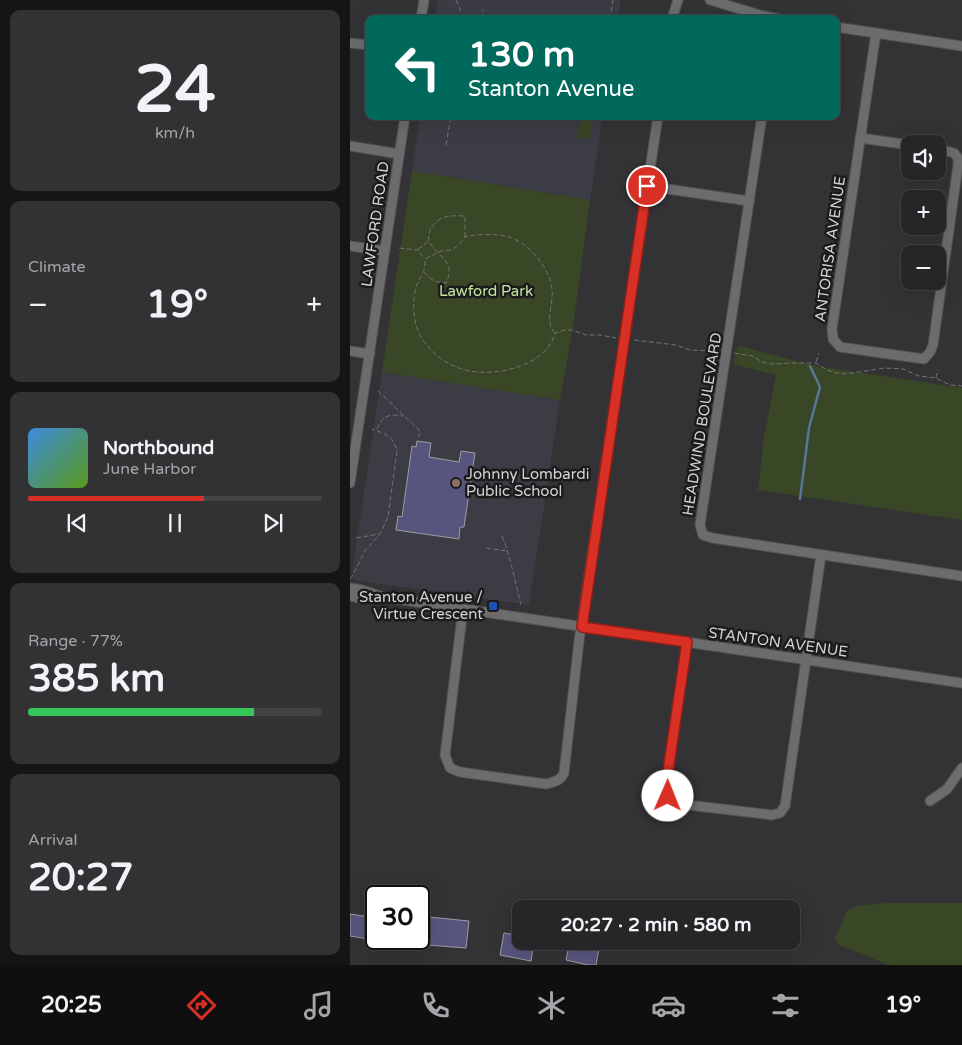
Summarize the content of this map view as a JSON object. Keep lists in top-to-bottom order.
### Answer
{
  "streets": {
    "street": [
      "LAWFORD ROAD",
      "ANTORISA AVENUE",
      "HEADWIND BOULEVARD",
      "STANTON AVENUE"
    ]
  },
  "parks": ["Lawford Park"],
  "places": {
    "other": ["Johnny Lombardi Public School"],
    "transit": ["Stanton Avenue / Virtue Crescent"]
  },
  "page": {
    "tile": [
      ["24", "km/h"],
      "Climate",
      ["Range · 77%", "385 km"],
      ["Arrival", "20:27"]
    ],
    "turn": ["130 m", "Stanton Avenue"],
    "map_buttons": ["+", "−"],
    "heat": ["−", "19°", "+"],
    "song": ["Northbound", "June Harbor"],
    "limit": "30",
    "trip": "20:27 · 2 min · 580 m",
    "tabs": ["20:25", "19°"]
  }
}
